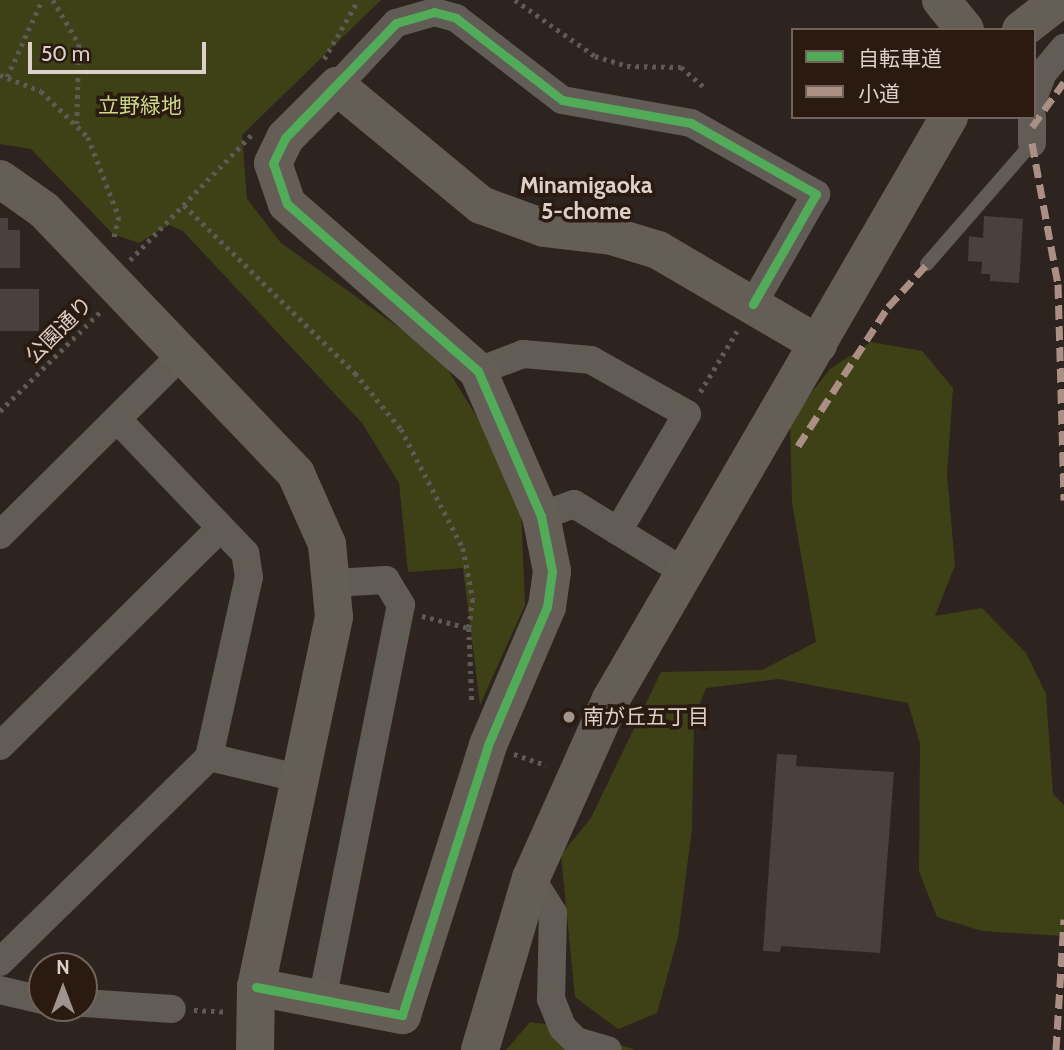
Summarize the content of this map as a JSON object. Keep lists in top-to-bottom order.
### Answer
{
  "streets": {
    "path": ["公園通り"]
  },
  "districts": ["Minamigaoka 5-chome"],
  "parks": ["立野緑地"],
  "places": ["南が丘五丁目"],
  "legend": ["自転車道", "小道"],
  "scale_bar": "50 m",
  "north": "top"
}
